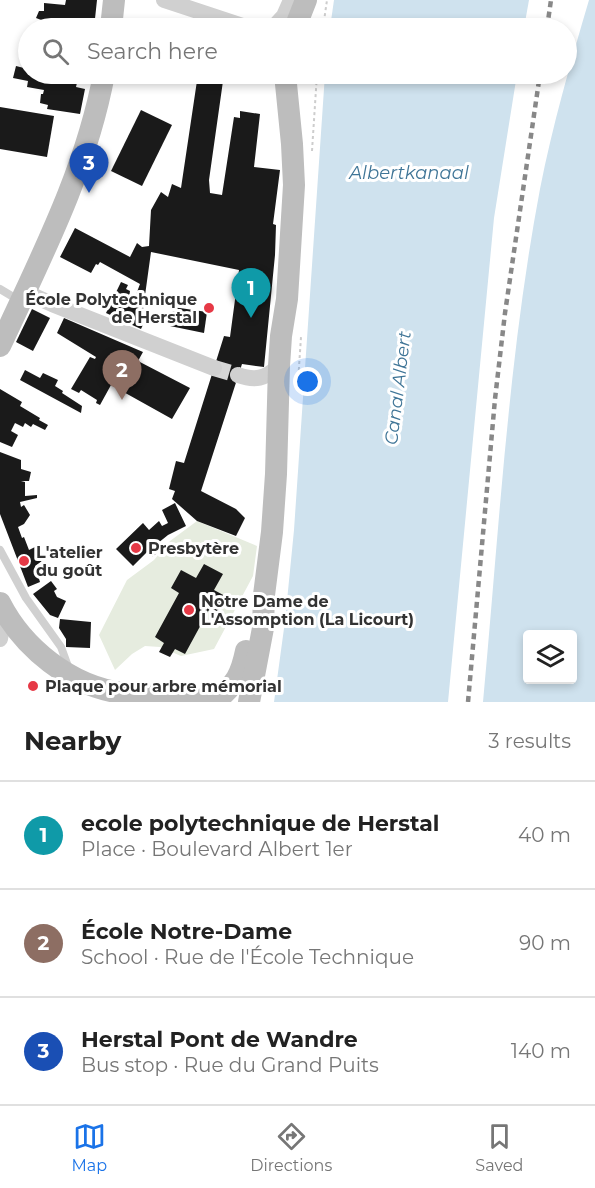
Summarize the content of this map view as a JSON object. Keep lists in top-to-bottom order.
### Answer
{
  "water": ["Albertkanaal", "Canal Albert"],
  "places": [
    "École Polytechnique de Herstal",
    "Presbytère",
    "L'atelier du goût",
    "Notre Dame de L'Assomption (La Licourt)",
    "Plaque pour arbre mémorial"
  ],
  "page": {
    "search": "Search here",
    "pins": ["3", "1", "2"],
    "heading": ["Nearby", "3 results"],
    "list": [
      {
        "mark": "1",
        "name": "ecole polytechnique de Herstal",
        "note": "Place · Boulevard Albert 1er",
        "value": "40 m"
      },
      {
        "mark": "2",
        "name": "École Notre-Dame",
        "note": "School · Rue de l'École Technique",
        "value": "90 m"
      },
      {
        "mark": "3",
        "name": "Herstal Pont de Wandre",
        "note": "Bus stop · Rue du Grand Puits",
        "value": "140 m"
      }
    ],
    "nav": ["Map", "Directions", "Saved"]
  }
}
